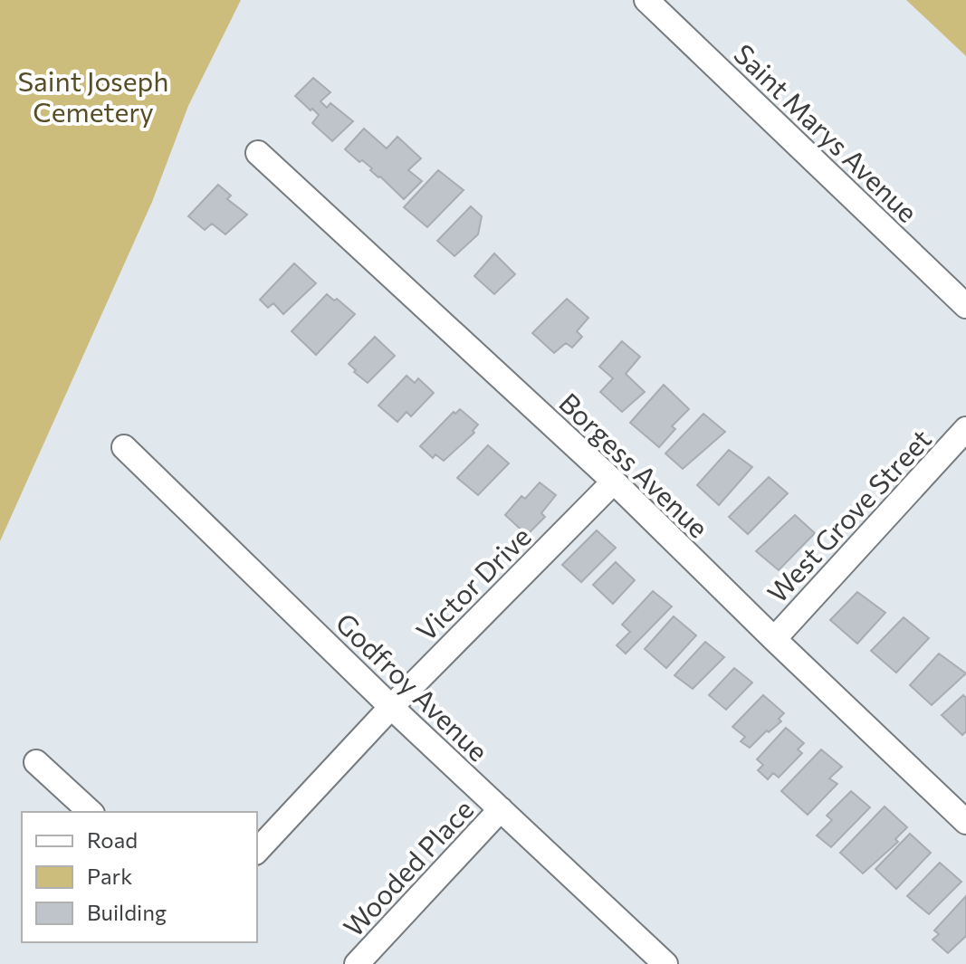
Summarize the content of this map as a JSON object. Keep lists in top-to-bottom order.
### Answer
{
  "streets": {
    "street": [
      "Saint Marys Avenue",
      "Borgess Avenue",
      "West Grove Street",
      "Victor Drive",
      "Godfroy Avenue",
      "Wooded Place"
    ]
  },
  "crossings": [
    ["Borgess Avenue", "West Grove Street"],
    ["Borgess Avenue", "Victor Drive"],
    ["Victor Drive", "Godfroy Avenue"],
    ["Godfroy Avenue", "Wooded Place"]
  ],
  "parks": ["Saint Joseph Cemetery"],
  "legend": ["Road", "Park", "Building"]
}
